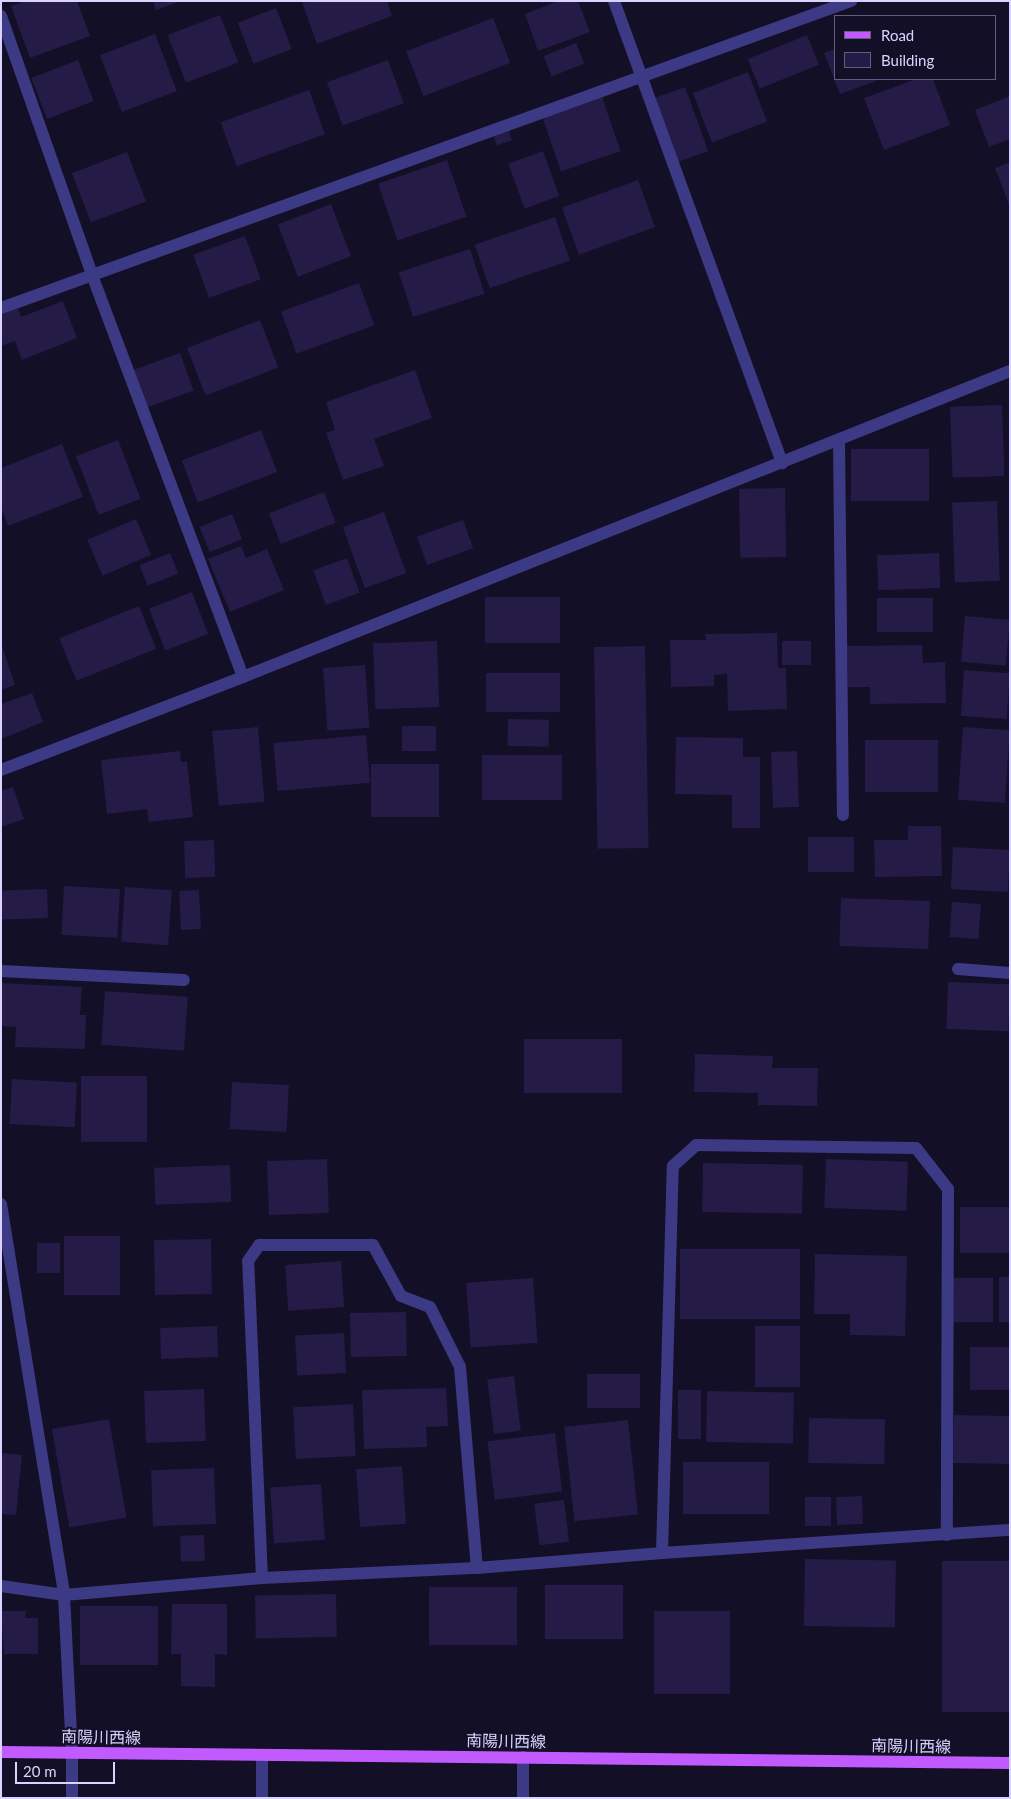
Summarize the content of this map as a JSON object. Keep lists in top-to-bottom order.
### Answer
{
  "streets": {
    "main road": ["南陽川西線"]
  },
  "legend": ["Road", "Building"],
  "scale_bar": "20 m"
}
